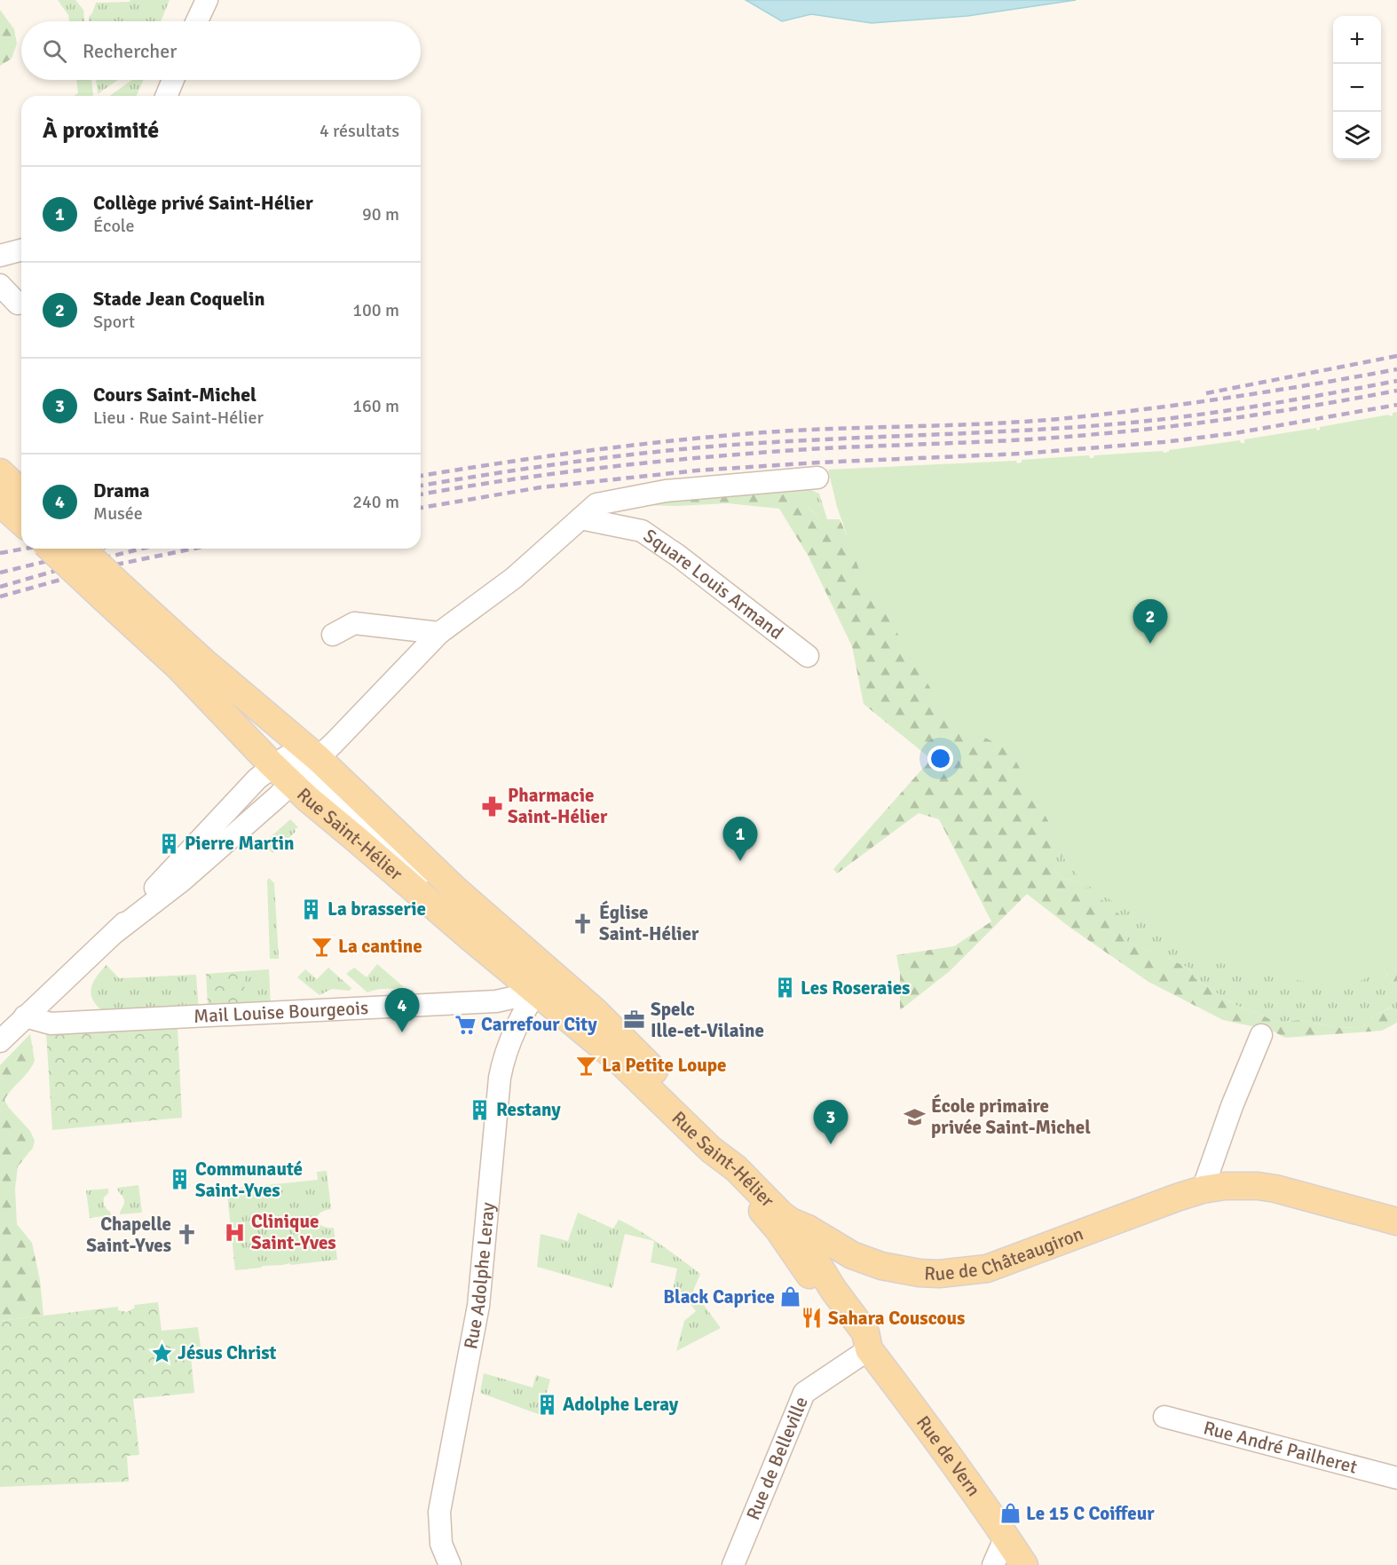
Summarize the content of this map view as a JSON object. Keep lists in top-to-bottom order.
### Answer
{
  "streets": {
    "main road": ["Rue Saint-Hélier", "Rue de Châteaugiron", "Rue de Vern"],
    "street": [
      "Square Louis Armand",
      "Mail Louise Bourgeois",
      "Rue Adolphe Leray",
      "Rue André Pailheret",
      "Rue de Belleville"
    ]
  },
  "crossings": [
    ["Rue Saint-Hélier", "Mail Louise Bourgeois"],
    ["Rue Saint-Hélier", "Rue de Châteaugiron"],
    ["Rue Saint-Hélier", "Rue Adolphe Leray"],
    ["Rue Saint-Hélier", "Rue de Vern"],
    ["Mail Louise Bourgeois", "Rue Adolphe Leray"],
    ["Rue de Châteaugiron", "Rue de Vern"],
    ["Rue de Vern", "Rue de Belleville"]
  ],
  "places": {
    "pharmacy": ["Pharmacie Saint-Hélier"],
    "building": [
      "Pierre Martin",
      "La brasserie",
      "Les Roseraies",
      "Restany",
      "Communauté Saint-Yves",
      "Adolphe Leray"
    ],
    "church": ["Église Saint-Hélier", "Chapelle Saint-Yves"],
    "bar": ["La cantine", "La Petite Loupe"],
    "office": ["Spelc Ille-et-Vilaine"],
    "supermarket": ["Carrefour City"],
    "school or university": ["École primaire privée Saint-Michel"],
    "hospital": ["Clinique Saint-Yves"],
    "shop": ["Black Caprice", "Le 15 C Coiffeur"],
    "restaurant": ["Sahara Couscous"],
    "place": ["Jésus Christ"]
  },
  "page": {
    "map_buttons": ["+", "−"],
    "search": "Rechercher",
    "heading": ["À proximité", "4 résultats"],
    "list": [
      {
        "mark": "1",
        "name": "Collège privé Saint-Hélier",
        "note": "École",
        "value": "90 m"
      },
      {
        "mark": "2",
        "name": "Stade Jean Coquelin",
        "note": "Sport",
        "value": "100 m"
      },
      {
        "mark": "3",
        "name": "Cours Saint-Michel",
        "note": "Lieu · Rue Saint-Hélier",
        "value": "160 m"
      },
      {
        "mark": "4",
        "name": "Drama",
        "note": "Musée",
        "value": "240 m"
      }
    ],
    "pins": [
      "2",
      "1",
      "4",
      "3"
    ]
  }
}
